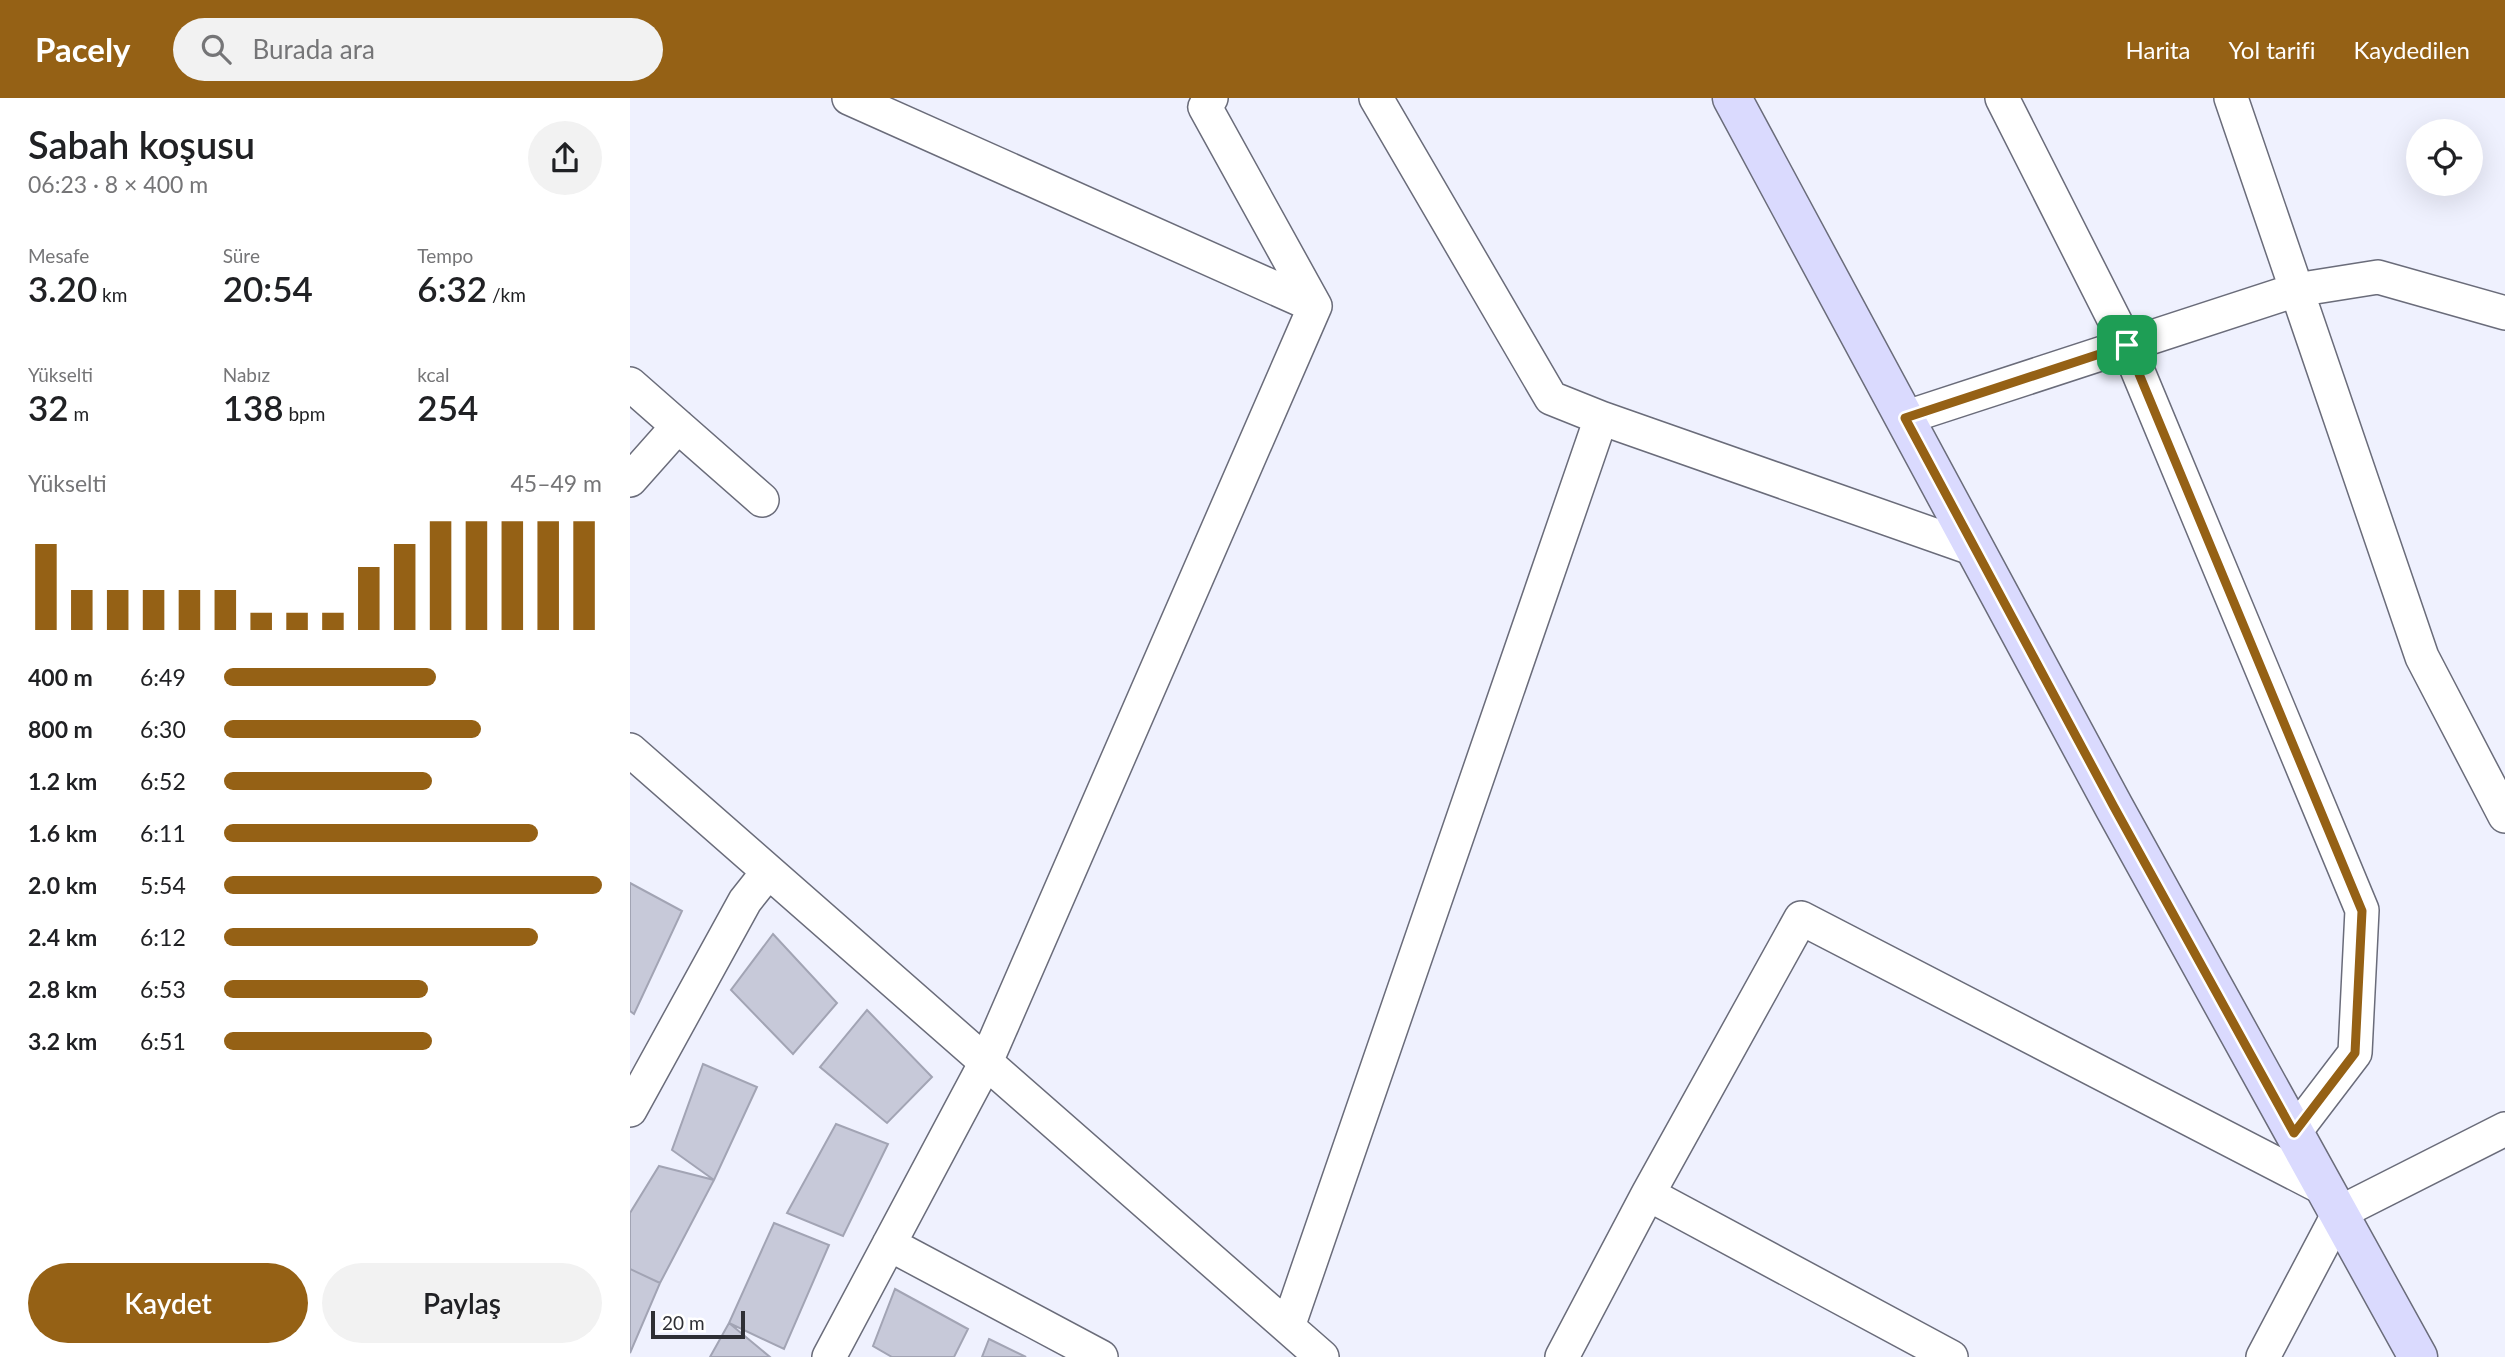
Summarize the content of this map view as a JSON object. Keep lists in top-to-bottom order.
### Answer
{
  "scale_bar": "20 m",
  "page": {
    "header": "Pacely",
    "search": "Burada ara",
    "nav": ["Harita", "Yol tarifi", "Kaydedilen"],
    "heading": ["Sabah koşusu", "06:23 · 8 × 400 m"],
    "stats": [
      ["Mesafe", "3.20 km"],
      ["Süre", "20:54"],
      ["Tempo", "6:32 /km"],
      ["Yükselti", "32 m"],
      ["Nabız", "138 bpm"],
      ["kcal", "254"]
    ],
    "chart": ["Yükselti", "45–49 m"],
    "list": [
      {
        "name": "400 m",
        "note": "6:49"
      },
      {
        "name": "800 m",
        "note": "6:30"
      },
      {
        "name": "1.2 km",
        "note": "6:52"
      },
      {
        "name": "1.6 km",
        "note": "6:11"
      },
      {
        "name": "2.0 km",
        "note": "5:54"
      },
      {
        "name": "2.4 km",
        "note": "6:12"
      },
      {
        "name": "2.8 km",
        "note": "6:53"
      },
      {
        "name": "3.2 km",
        "note": "6:51"
      }
    ],
    "buttons": ["Kaydet", "Paylaş"],
    "scale": "20 m"
  }
}
